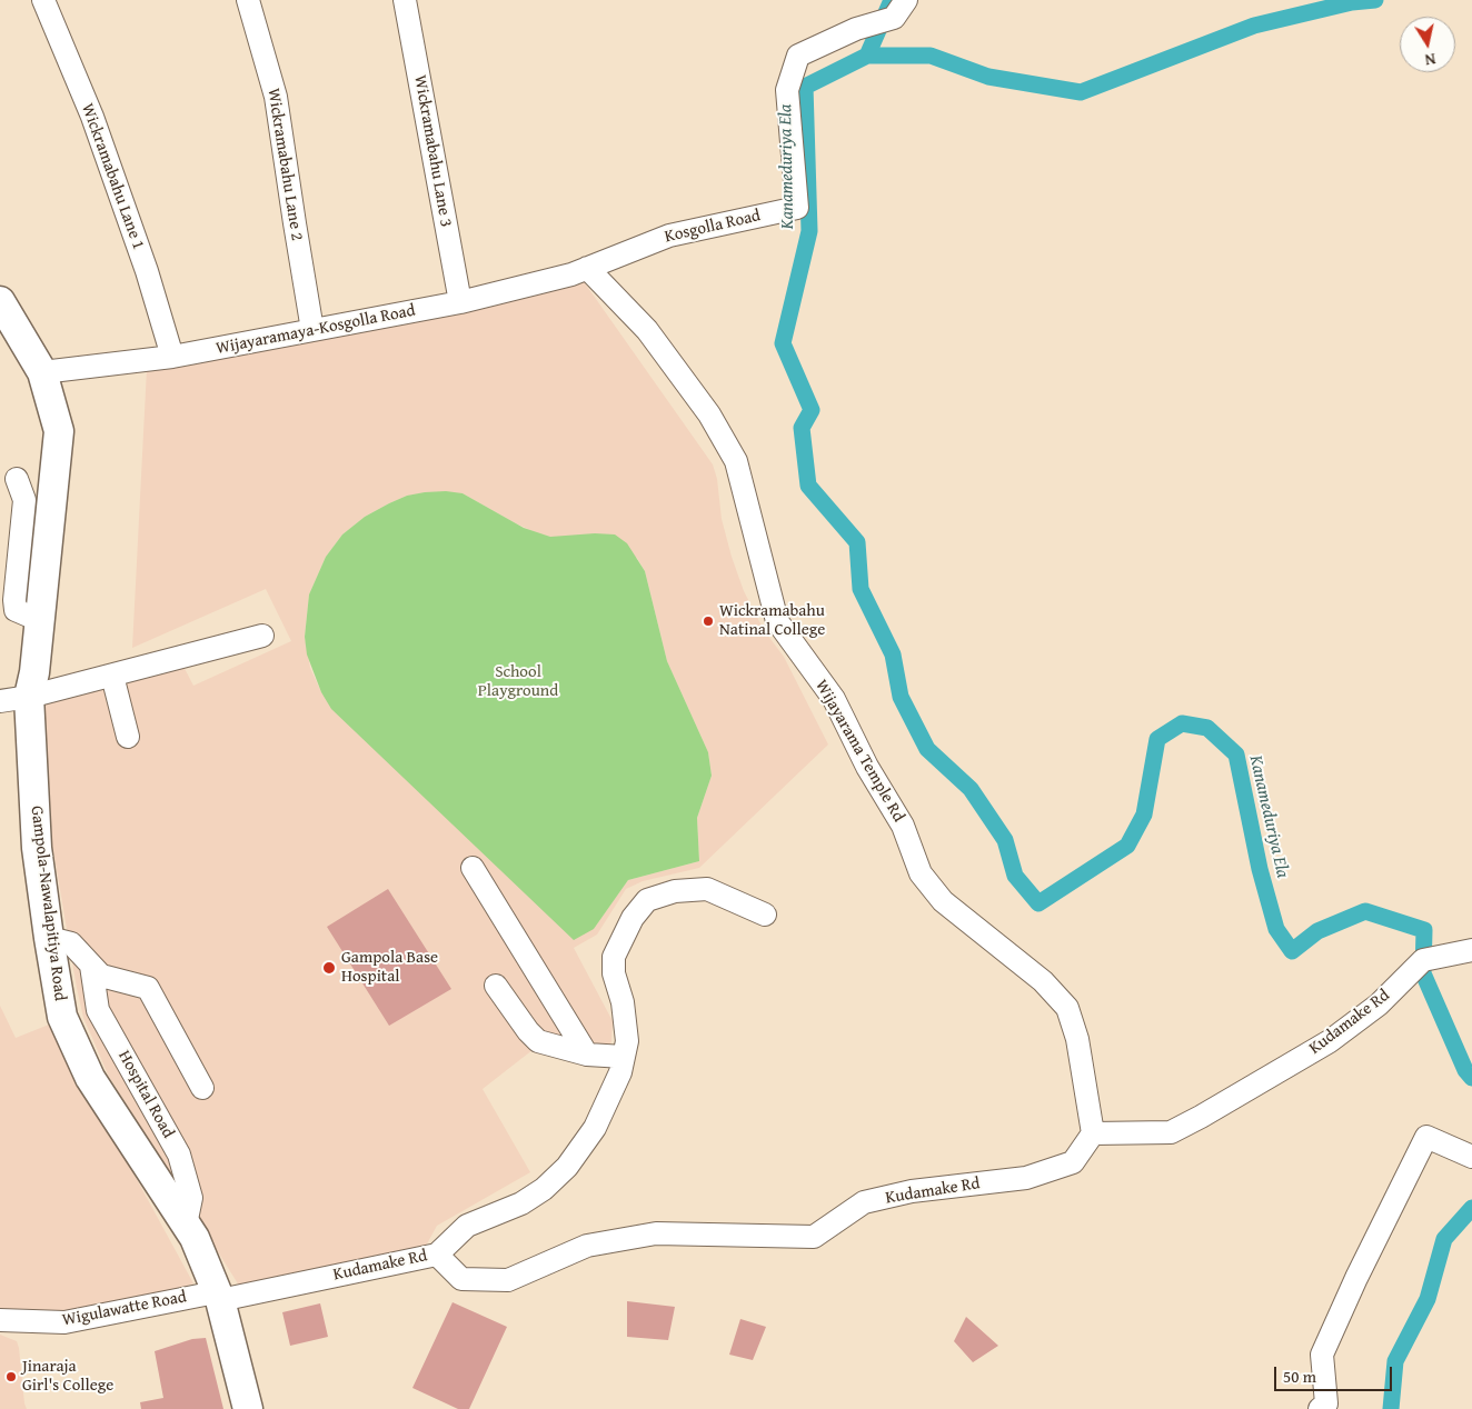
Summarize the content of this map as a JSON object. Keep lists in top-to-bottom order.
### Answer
{
  "streets": {
    "main road": ["Gampola-Nawalapitiya Road"],
    "street": [
      "Wickramabahu Lane 3",
      "Wickramabahu Lane 2",
      "Wickramabahu Lane 1",
      "Kosgolla Road",
      "Wijayaramaya-Kosgolla Road",
      "Wijayarama Temple Rd",
      "Kudamake Rd",
      "Hospital Road",
      "Wigulawatte Road"
    ]
  },
  "crossings": [
    ["Wickramabahu Lane 3", "Wijayaramaya-Kosgolla Road"],
    ["Wickramabahu Lane 2", "Wijayaramaya-Kosgolla Road"],
    ["Wickramabahu Lane 1", "Wijayaramaya-Kosgolla Road"],
    ["Kosgolla Road", "Wijayaramaya-Kosgolla Road"],
    ["Kosgolla Road", "Wijayarama Temple Rd"],
    ["Wijayaramaya-Kosgolla Road", "Wijayarama Temple Rd"],
    ["Wijayaramaya-Kosgolla Road", "Gampola-Nawalapitiya Road"],
    ["Wijayarama Temple Rd", "Kudamake Rd"],
    ["Gampola-Nawalapitiya Road", "Kudamake Rd"],
    ["Gampola-Nawalapitiya Road", "Hospital Road"],
    ["Gampola-Nawalapitiya Road", "Wigulawatte Road"],
    ["Kudamake Rd", "Wigulawatte Road"]
  ],
  "water": ["Kanameduriya Ela"],
  "parks": ["School Playground"],
  "places": ["Wickramabahu Natinal College", "Gampola Base Hospital", "Jinaraja Girl's College"],
  "scale_bar": "50 m",
  "north": "bottom"
}
